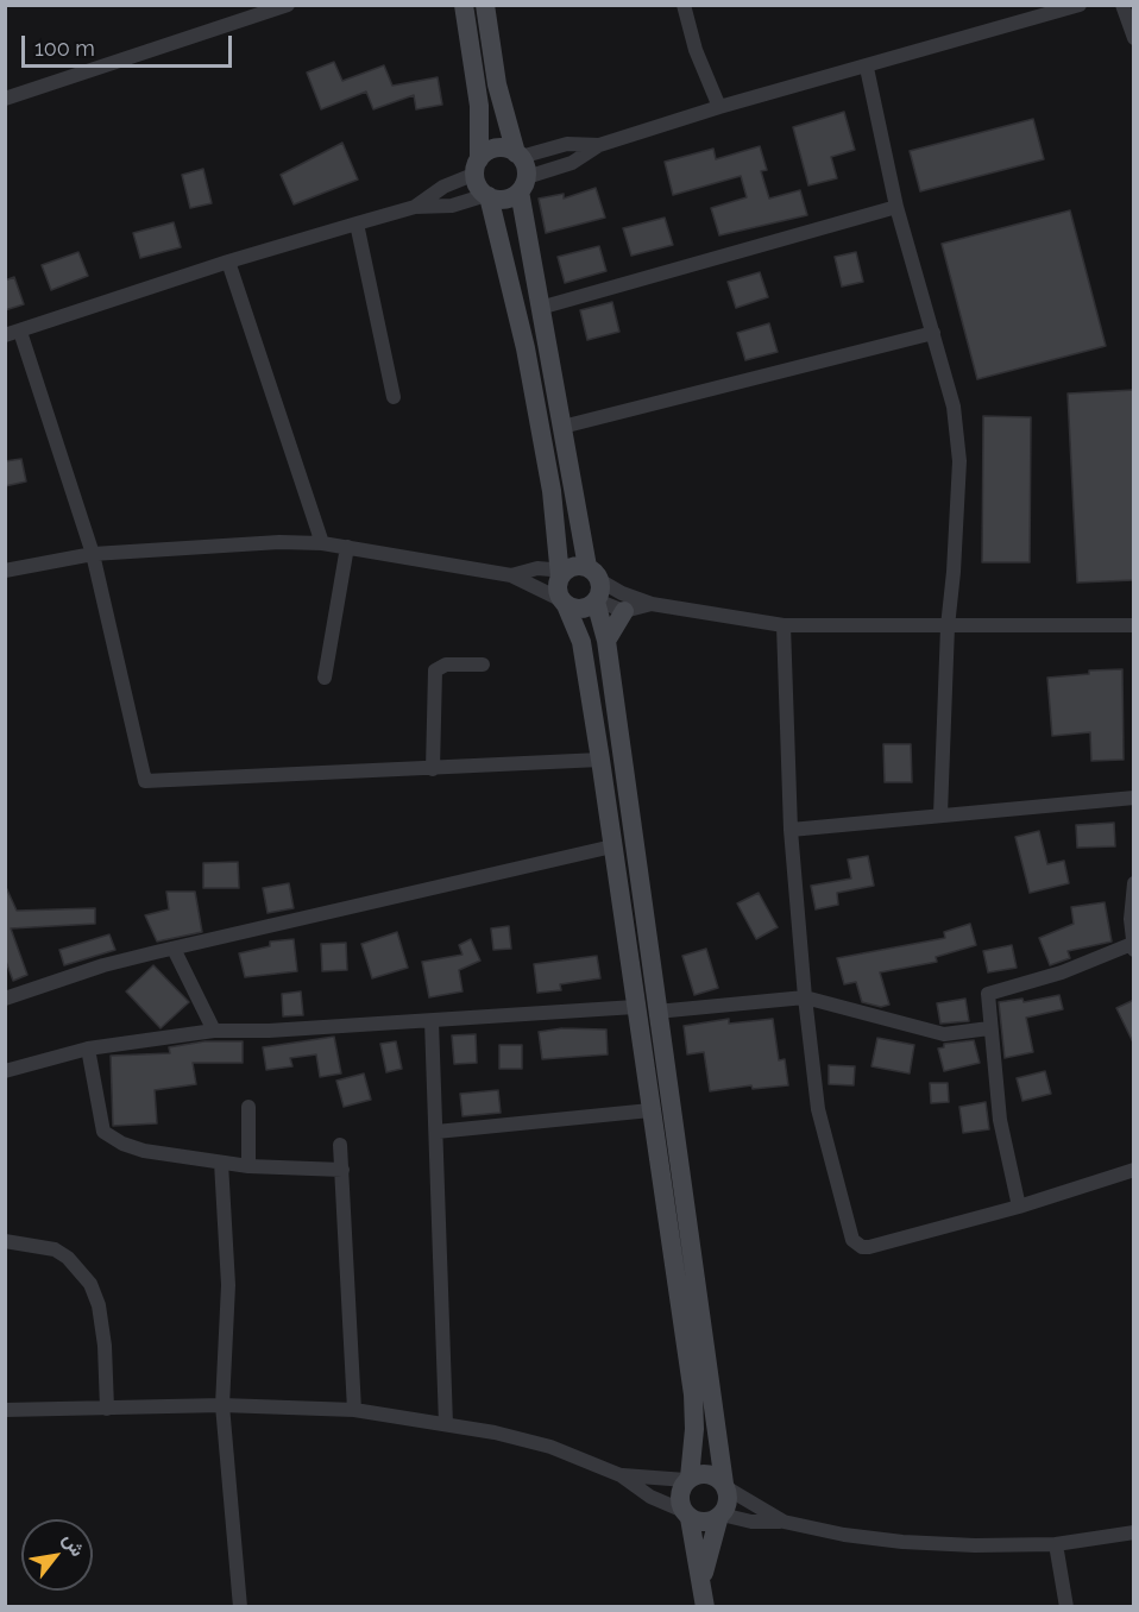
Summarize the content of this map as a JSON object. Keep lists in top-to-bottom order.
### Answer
{
  "scale_bar": "100 m",
  "north": "top right"
}
